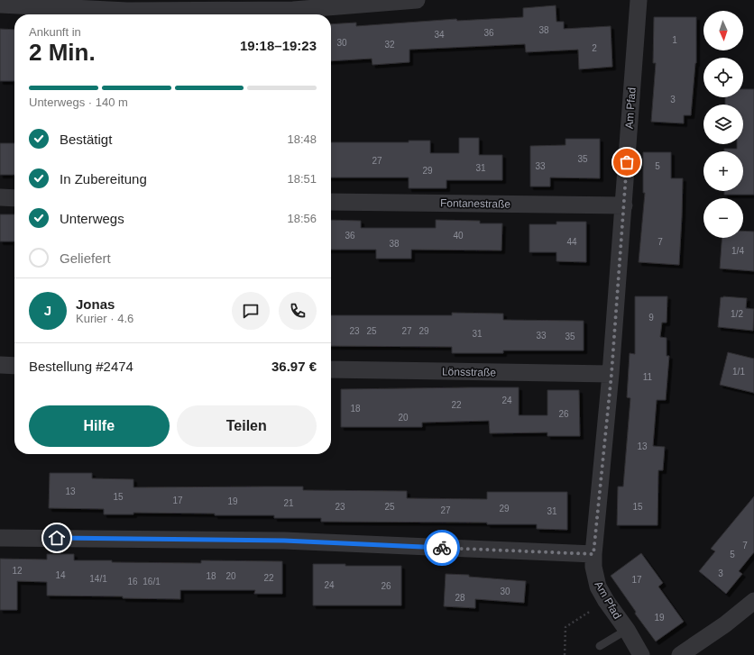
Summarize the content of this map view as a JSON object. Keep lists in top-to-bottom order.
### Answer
{
  "streets": {
    "street": ["Am Pfad", "Fontanestraße", "Lönsstraße"]
  },
  "crossings": [
    ["Am Pfad", "Fontanestraße"],
    ["Am Pfad", "Lönsstraße"]
  ],
  "house_numbers": [
    "38",
    "36",
    "34",
    "1",
    "30",
    "32",
    "2",
    "3",
    "35",
    "27",
    "33",
    "5",
    "31",
    "29",
    "36",
    "40",
    "44",
    "7",
    "38",
    "1/4",
    "1/2",
    "9",
    "23",
    "25",
    "27",
    "29",
    "31",
    "33",
    "35",
    "1/1",
    "11",
    "24",
    "22",
    "18",
    "26",
    "20",
    "13",
    "13",
    "15",
    "17",
    "19",
    "21",
    "23",
    "25",
    "15",
    "29",
    "27",
    "31",
    "7",
    "5",
    "12",
    "3",
    "14",
    "18",
    "20",
    "22",
    "14/1",
    "17",
    "16",
    "16/1",
    "24",
    "26",
    "30",
    "28",
    "19"
  ],
  "north": "bottom",
  "page": {
    "map_buttons": ["+", "−"],
    "heading": ["2 Min.", "Ankunft in", "19:18–19:23"],
    "panel": [
      "Jonas",
      "Kurier · 4.6",
      "Bestellung #2474",
      "36.97 €"
    ],
    "bar": "Unterwegs · 140 m",
    "list": [
      ["Bestätigt", "18:48"],
      ["In Zubereitung", "18:51"],
      ["Unterwegs", "18:56"],
      "Geliefert"
    ],
    "round": "J",
    "buttons": ["Hilfe", "Teilen"]
  }
}
